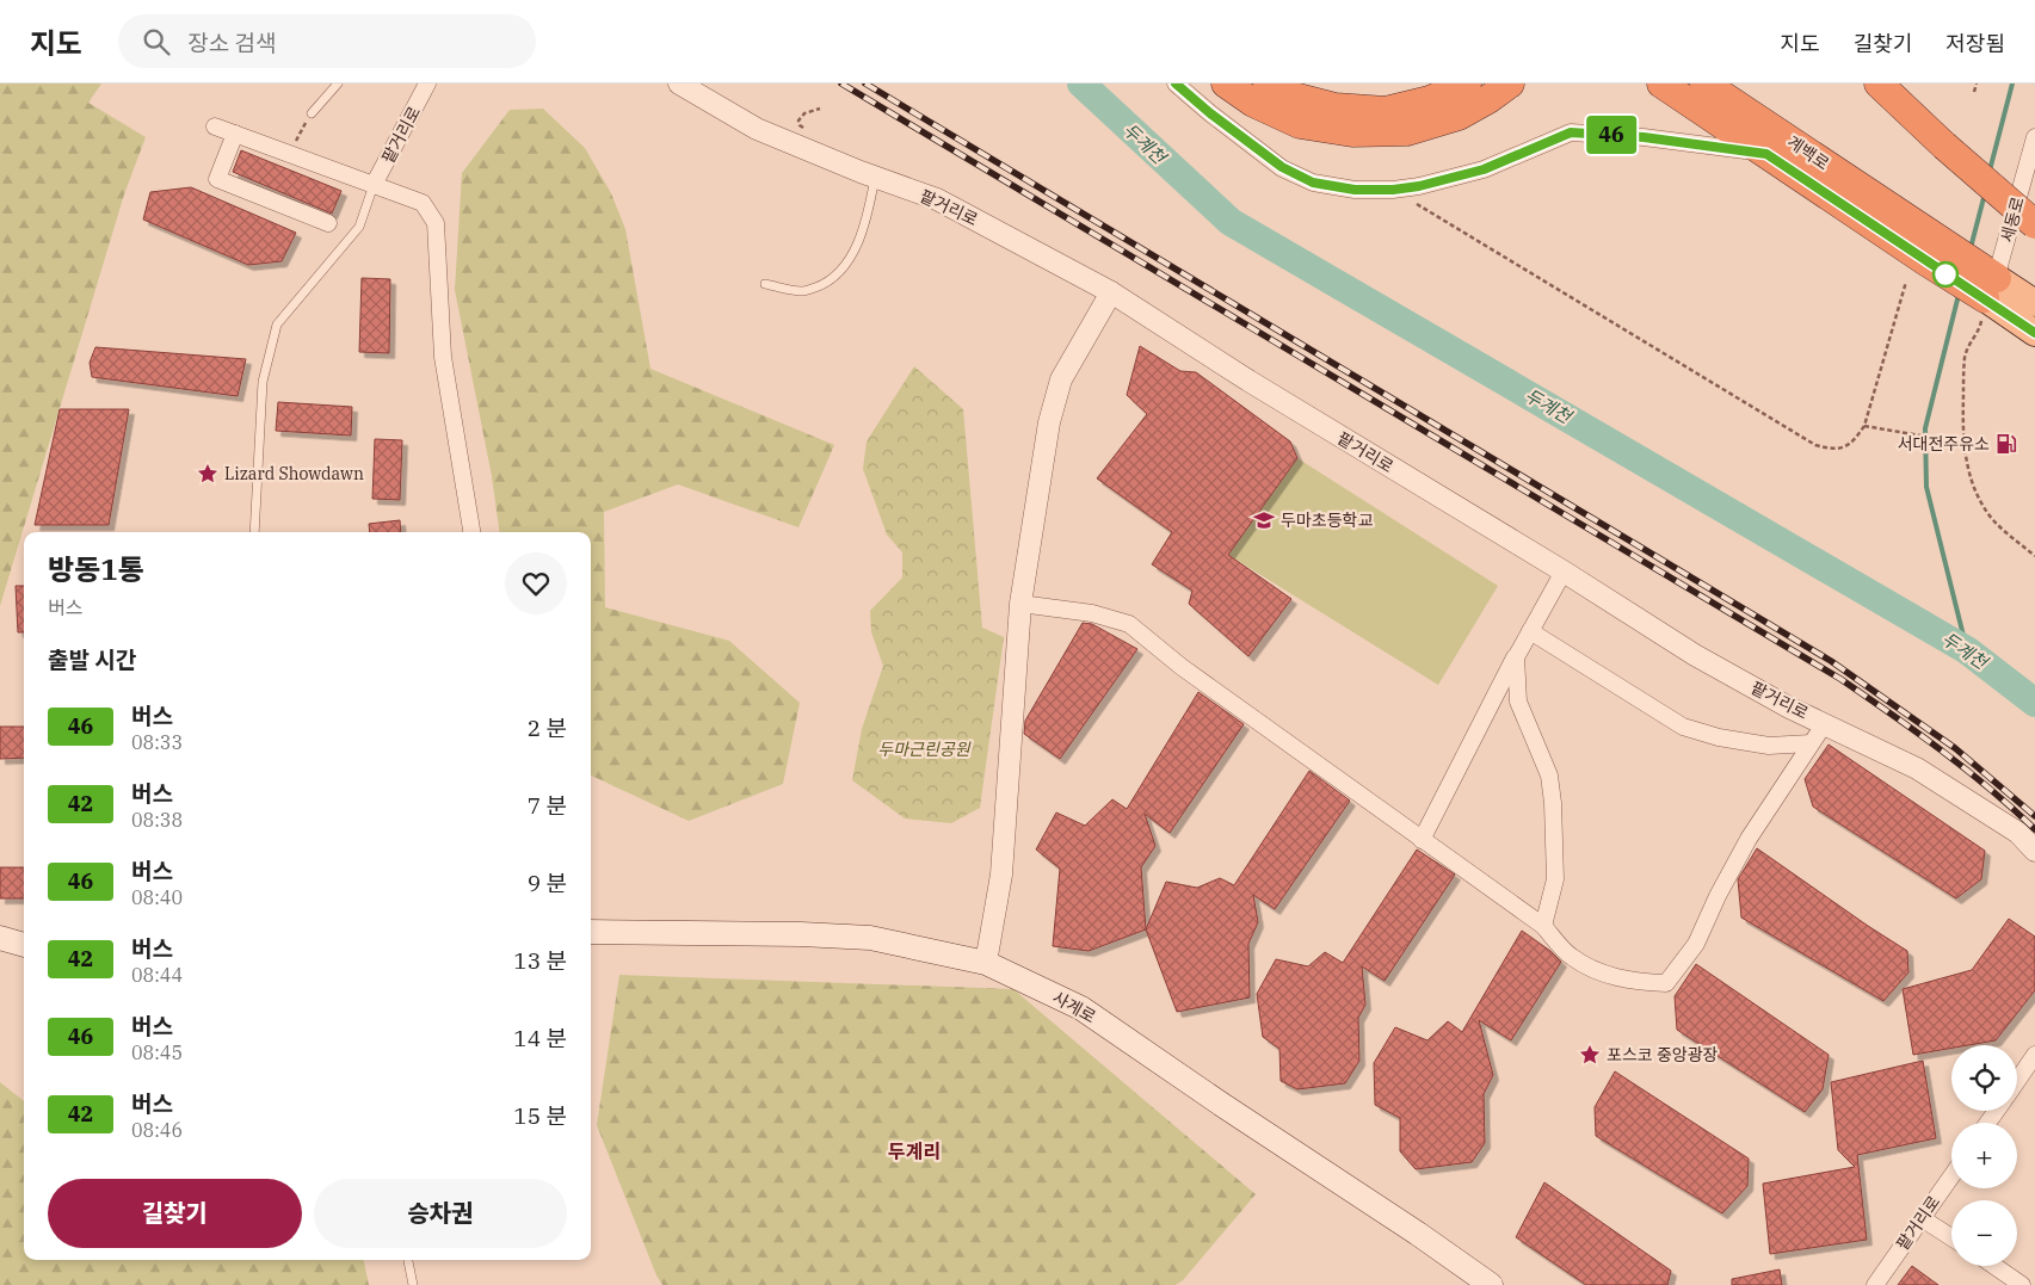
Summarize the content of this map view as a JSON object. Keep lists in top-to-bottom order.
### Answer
{
  "streets": {
    "highway": ["계백로"],
    "main road": ["사계로"],
    "street": ["팥거리로", "세동로"]
  },
  "crossings": [
    ["계백로", "세동로"]
  ],
  "districts": ["두계리"],
  "water": ["두계천"],
  "parks": ["두마근린공원"],
  "places": {
    "fuel station": ["서대전주유소"],
    "place": ["Lizard Showdawn", "포스코 중앙광장"],
    "school or university": ["두마초등학교"]
  },
  "lines": ["bus line 46"],
  "page": {
    "header": "지도",
    "search": "장소 검색",
    "nav": ["지도", "길찾기", "저장됨"],
    "on_map": "46",
    "heading": [
      ["방동1통", "버스"],
      "출발 시간"
    ],
    "list": [
      {
        "mark": "46",
        "name": "버스",
        "note": "08:33",
        "value": "2 분"
      },
      {
        "mark": "42",
        "name": "버스",
        "note": "08:38",
        "value": "7 분"
      },
      {
        "mark": "46",
        "name": "버스",
        "note": "08:40",
        "value": "9 분"
      },
      {
        "mark": "42",
        "name": "버스",
        "note": "08:44",
        "value": "13 분"
      },
      {
        "mark": "46",
        "name": "버스",
        "note": "08:45",
        "value": "14 분"
      },
      {
        "mark": "42",
        "name": "버스",
        "note": "08:46",
        "value": "15 분"
      }
    ],
    "map_buttons": ["+", "−"],
    "buttons": ["길찾기", "승차권"]
  }
}
